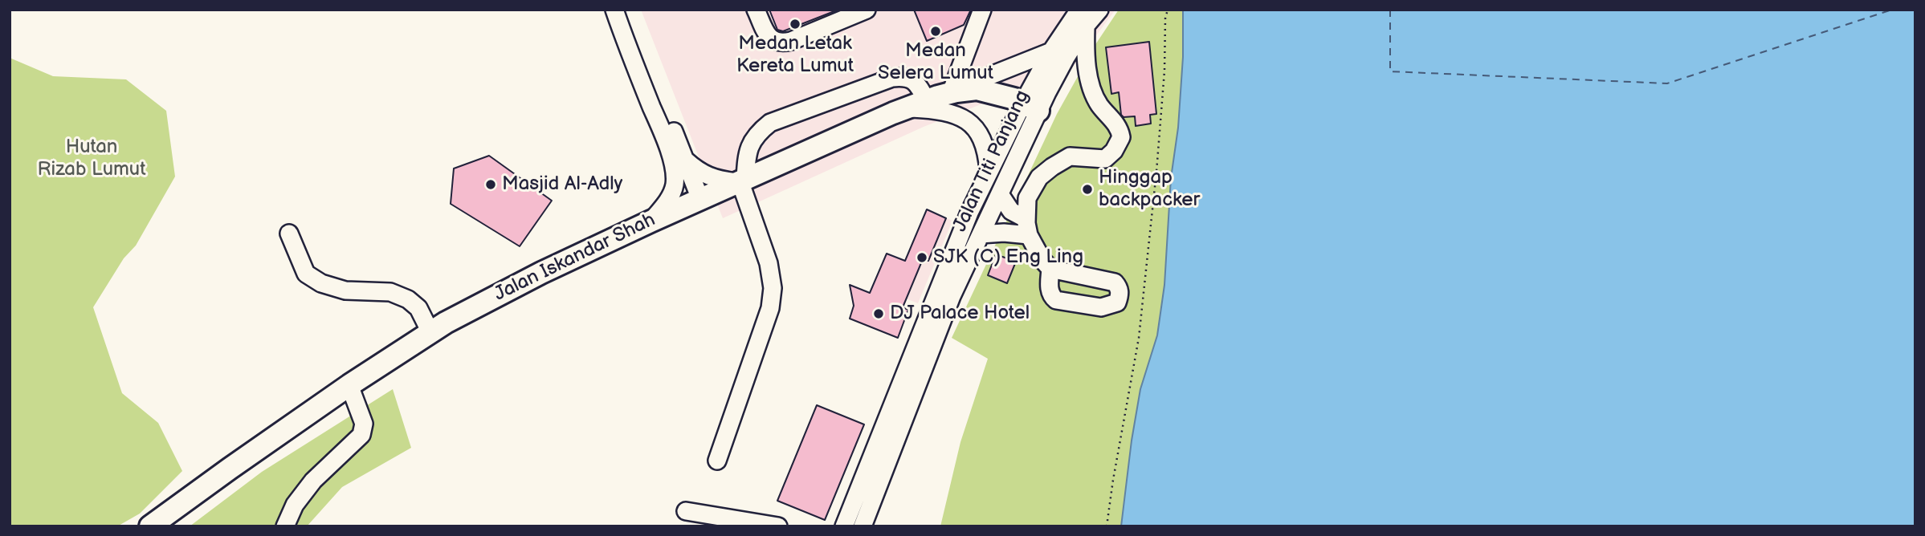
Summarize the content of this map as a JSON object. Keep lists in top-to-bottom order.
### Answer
{
  "streets": {
    "main road": ["Jalan Iskandar Shah"],
    "street": ["Jalan Titi Panjang"]
  },
  "crossings": [
    ["Jalan Titi Panjang", "Jalan Iskandar Shah"]
  ],
  "parks": ["Hutan Rizab Lumut"],
  "places": [
    "Medan Letak Kereta Lumut",
    "Medan Selera Lumut",
    "Masjid Al-Adly",
    "Hinggap backpacker",
    "SJK (C) Eng Ling",
    "DJ Palace Hotel"
  ]
}
